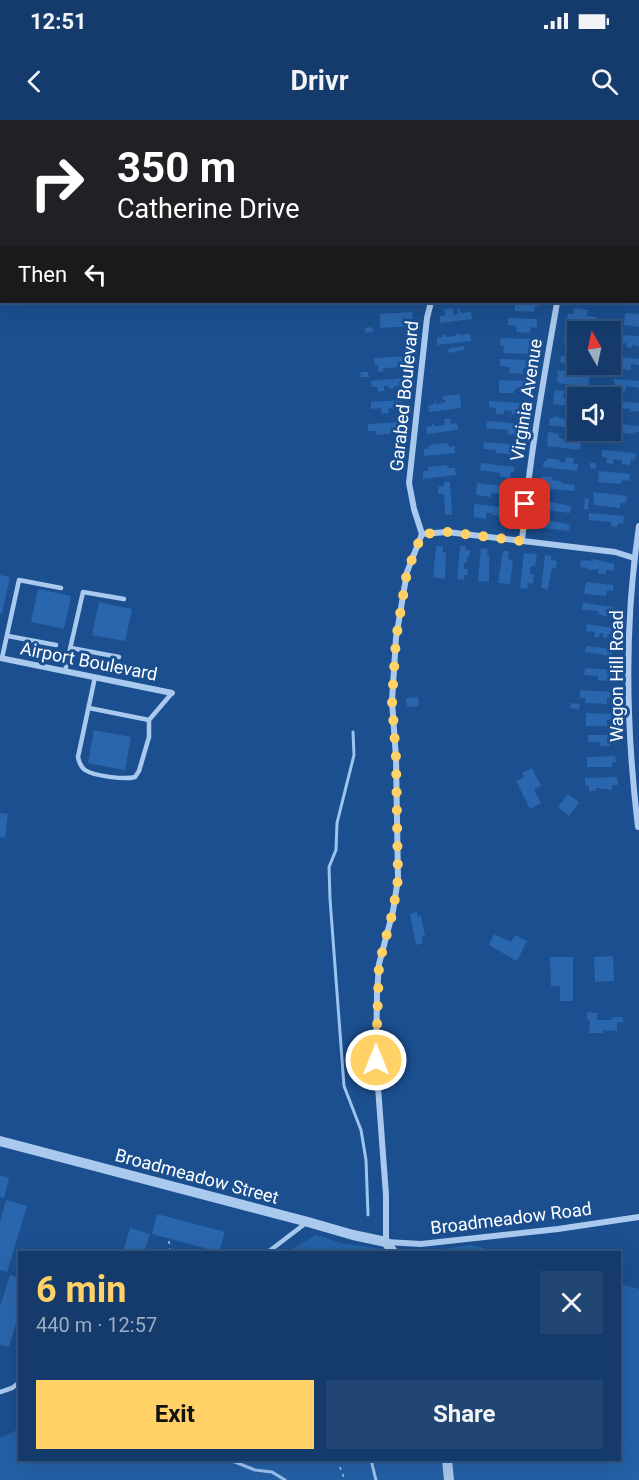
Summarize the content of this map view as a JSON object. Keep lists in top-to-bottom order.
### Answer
{
  "streets": {
    "street": [
      "Garabed Boulevard",
      "Virginia Avenue",
      "Airport Boulevard",
      "Wagon Hill Road",
      "Broadmeadow Street",
      "Broadmeadow Road"
    ]
  },
  "crossings": [
    ["Broadmeadow Street", "Broadmeadow Road"]
  ],
  "north": "top",
  "page": {
    "status": "12:51",
    "header": "Drivr",
    "turn": ["350 m", "Catherine Drive"],
    "then": "Then",
    "heading": ["6 min", "440 m · 12:57"],
    "buttons": ["Exit", "Share"]
  }
}
